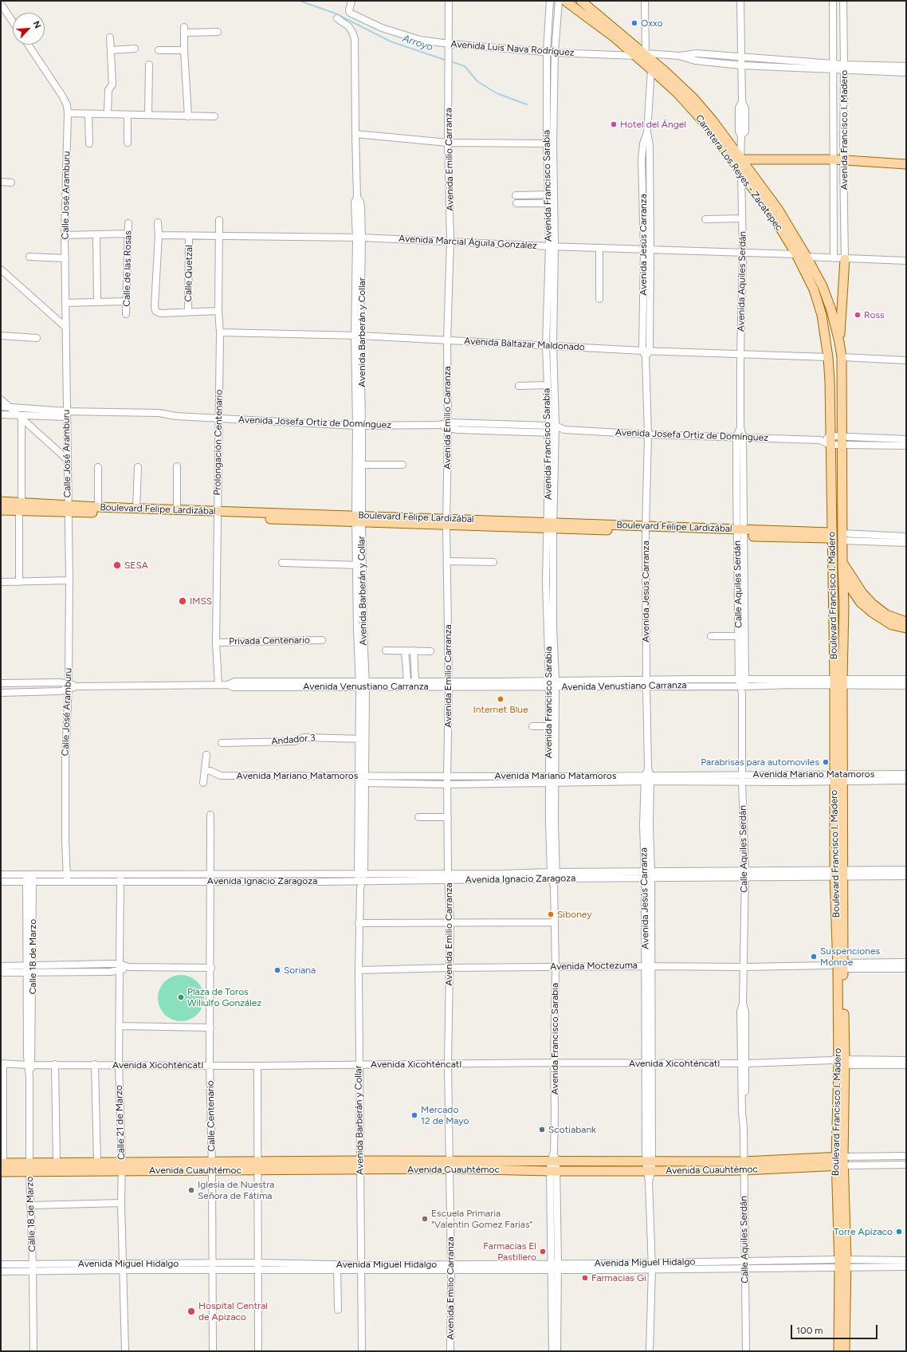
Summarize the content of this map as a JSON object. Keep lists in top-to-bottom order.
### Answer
{
  "streets": {
    "main road": [
      "Carretera Los Reyes - Zacatepec",
      "Boulevard Felipe Lardizábal",
      "Boulevard Francisco I. Madero",
      "Avenida Cuauhtémoc"
    ],
    "street": [
      "Avenida Luis Nava Rodríguez",
      "Avenida Francisco I. Madero",
      "Avenida Emilio Carranza",
      "Avenida Francisco Sarabia",
      "Calle José Aramburu",
      "Avenida Marcial Águila González",
      "Avenida Jesús Carranza",
      "Calle de las Rosas",
      "Calle Quetzal",
      "Avenida Aquiles Serdán",
      "Avenida Barberán y Collar",
      "Avenida Baltazar Maldonado",
      "Avenida Josefa Ortiz de Domínguez",
      "Prolongación Centenario",
      "Calle Aquiles Serdán",
      "Privada Centenario",
      "Avenida Venustiano Carranza",
      "Andador 3",
      "Avenida Mariano Matamoros",
      "Avenida Ignacio Zaragoza",
      "Calle 18 de Marzo",
      "Avenida Moctezuma",
      "Avenida Xicohténcatl",
      "Calle Centenario",
      "Calle 21 de Marzo",
      "Avenida Miguel Hidalgo"
    ]
  },
  "crossings": [
    ["Avenida Luis Nava Rodríguez", "Avenida Emilio Carranza"],
    ["Avenida Luis Nava Rodríguez", "Carretera Los Reyes - Zacatepec"],
    ["Avenida Luis Nava Rodríguez", "Avenida Francisco Sarabia"],
    ["Avenida Emilio Carranza", "Avenida Marcial Águila González"],
    ["Avenida Emilio Carranza", "Avenida Baltazar Maldonado"],
    ["Avenida Emilio Carranza", "Avenida Josefa Ortiz de Domínguez"],
    ["Avenida Emilio Carranza", "Boulevard Felipe Lardizábal"],
    ["Avenida Emilio Carranza", "Avenida Venustiano Carranza"],
    ["Avenida Emilio Carranza", "Avenida Mariano Matamoros"],
    ["Avenida Emilio Carranza", "Avenida Ignacio Zaragoza"],
    ["Avenida Emilio Carranza", "Avenida Moctezuma"],
    ["Avenida Emilio Carranza", "Avenida Xicohténcatl"],
    ["Avenida Emilio Carranza", "Avenida Cuauhtémoc"],
    ["Avenida Emilio Carranza", "Avenida Miguel Hidalgo"],
    ["Carretera Los Reyes - Zacatepec", "Avenida Marcial Águila González"],
    ["Carretera Los Reyes - Zacatepec", "Avenida Jesús Carranza"],
    ["Carretera Los Reyes - Zacatepec", "Avenida Aquiles Serdán"],
    ["Carretera Los Reyes - Zacatepec", "Avenida Baltazar Maldonado"],
    ["Carretera Los Reyes - Zacatepec", "Boulevard Francisco I. Madero"],
    ["Avenida Francisco Sarabia", "Avenida Marcial Águila González"],
    ["Avenida Francisco Sarabia", "Avenida Baltazar Maldonado"],
    ["Avenida Francisco Sarabia", "Avenida Josefa Ortiz de Domínguez"],
    ["Avenida Francisco Sarabia", "Boulevard Felipe Lardizábal"],
    ["Avenida Francisco Sarabia", "Avenida Venustiano Carranza"],
    ["Avenida Francisco Sarabia", "Avenida Mariano Matamoros"],
    ["Avenida Francisco Sarabia", "Avenida Ignacio Zaragoza"],
    ["Avenida Francisco Sarabia", "Avenida Moctezuma"],
    ["Avenida Francisco Sarabia", "Avenida Xicohténcatl"],
    ["Avenida Francisco Sarabia", "Avenida Cuauhtémoc"],
    ["Avenida Francisco Sarabia", "Avenida Miguel Hidalgo"],
    ["Calle José Aramburu", "Avenida Josefa Ortiz de Domínguez"],
    ["Calle José Aramburu", "Boulevard Felipe Lardizábal"],
    ["Calle José Aramburu", "Avenida Venustiano Carranza"],
    ["Calle José Aramburu", "Avenida Ignacio Zaragoza"],
    ["Avenida Marcial Águila González", "Avenida Jesús Carranza"],
    ["Avenida Marcial Águila González", "Calle Quetzal"],
    ["Avenida Marcial Águila González", "Avenida Aquiles Serdán"],
    ["Avenida Marcial Águila González", "Avenida Barberán y Collar"],
    ["Avenida Marcial Águila González", "Prolongación Centenario"],
    ["Avenida Jesús Carranza", "Avenida Baltazar Maldonado"],
    ["Avenida Jesús Carranza", "Avenida Josefa Ortiz de Domínguez"],
    ["Avenida Jesús Carranza", "Boulevard Felipe Lardizábal"],
    ["Avenida Jesús Carranza", "Avenida Venustiano Carranza"],
    ["Avenida Jesús Carranza", "Avenida Mariano Matamoros"],
    ["Avenida Jesús Carranza", "Avenida Ignacio Zaragoza"],
    ["Avenida Jesús Carranza", "Avenida Moctezuma"],
    ["Avenida Jesús Carranza", "Avenida Xicohténcatl"],
    ["Avenida Jesús Carranza", "Avenida Cuauhtémoc"],
    ["Avenida Jesús Carranza", "Avenida Miguel Hidalgo"],
    ["Avenida Aquiles Serdán", "Avenida Baltazar Maldonado"],
    ["Avenida Aquiles Serdán", "Avenida Josefa Ortiz de Domínguez"],
    ["Avenida Aquiles Serdán", "Calle Aquiles Serdán"],
    ["Avenida Barberán y Collar", "Avenida Baltazar Maldonado"],
    ["Avenida Barberán y Collar", "Avenida Josefa Ortiz de Domínguez"],
    ["Avenida Barberán y Collar", "Boulevard Felipe Lardizábal"],
    ["Avenida Barberán y Collar", "Avenida Venustiano Carranza"],
    ["Avenida Barberán y Collar", "Andador 3"],
    ["Avenida Barberán y Collar", "Avenida Mariano Matamoros"],
    ["Avenida Barberán y Collar", "Avenida Ignacio Zaragoza"],
    ["Avenida Barberán y Collar", "Avenida Moctezuma"],
    ["Avenida Barberán y Collar", "Avenida Xicohténcatl"],
    ["Avenida Barberán y Collar", "Avenida Cuauhtémoc"],
    ["Avenida Barberán y Collar", "Avenida Miguel Hidalgo"],
    ["Avenida Baltazar Maldonado", "Prolongación Centenario"],
    ["Avenida Baltazar Maldonado", "Boulevard Francisco I. Madero"],
    ["Avenida Josefa Ortiz de Domínguez", "Prolongación Centenario"],
    ["Avenida Josefa Ortiz de Domínguez", "Calle Aquiles Serdán"],
    ["Avenida Josefa Ortiz de Domínguez", "Boulevard Francisco I. Madero"],
    ["Prolongación Centenario", "Boulevard Felipe Lardizábal"],
    ["Prolongación Centenario", "Privada Centenario"],
    ["Prolongación Centenario", "Avenida Venustiano Carranza"],
    ["Boulevard Felipe Lardizábal", "Calle Aquiles Serdán"],
    ["Boulevard Felipe Lardizábal", "Boulevard Francisco I. Madero"],
    ["Calle Aquiles Serdán", "Avenida Venustiano Carranza"],
    ["Calle Aquiles Serdán", "Avenida Mariano Matamoros"],
    ["Calle Aquiles Serdán", "Avenida Ignacio Zaragoza"],
    ["Calle Aquiles Serdán", "Avenida Moctezuma"],
    ["Calle Aquiles Serdán", "Avenida Xicohténcatl"],
    ["Calle Aquiles Serdán", "Avenida Cuauhtémoc"],
    ["Calle Aquiles Serdán", "Avenida Miguel Hidalgo"],
    ["Boulevard Francisco I. Madero", "Avenida Venustiano Carranza"],
    ["Boulevard Francisco I. Madero", "Avenida Mariano Matamoros"],
    ["Boulevard Francisco I. Madero", "Avenida Ignacio Zaragoza"],
    ["Boulevard Francisco I. Madero", "Avenida Moctezuma"],
    ["Boulevard Francisco I. Madero", "Avenida Xicohténcatl"],
    ["Boulevard Francisco I. Madero", "Avenida Cuauhtémoc"],
    ["Boulevard Francisco I. Madero", "Avenida Miguel Hidalgo"],
    ["Avenida Ignacio Zaragoza", "Calle 18 de Marzo"],
    ["Avenida Ignacio Zaragoza", "Calle Centenario"],
    ["Avenida Ignacio Zaragoza", "Calle 21 de Marzo"],
    ["Calle 18 de Marzo", "Avenida Xicohténcatl"],
    ["Calle 18 de Marzo", "Avenida Cuauhtémoc"],
    ["Calle 18 de Marzo", "Avenida Miguel Hidalgo"],
    ["Avenida Xicohténcatl", "Calle Centenario"],
    ["Avenida Xicohténcatl", "Calle 21 de Marzo"],
    ["Calle Centenario", "Avenida Cuauhtémoc"],
    ["Calle Centenario", "Avenida Miguel Hidalgo"],
    ["Calle 21 de Marzo", "Avenida Cuauhtémoc"],
    ["Calle 21 de Marzo", "Avenida Miguel Hidalgo"]
  ],
  "water": ["Arroyo"],
  "places": [
    "Oxxo",
    "Hotel del Ángel",
    "Ross",
    "SESA",
    "IMSS",
    "Internet Blue",
    "Parabrisas para automoviles",
    "Siboney",
    "Suspenciones Monroe",
    "Soriana",
    "Plaza de Toros Wiliulfo González",
    "Mercado 12 de Mayo",
    "Scotiabank",
    "Iglesia de Nuestra Señora de Fátima",
    "Escuela Primaria \"Valentin Gomez Farias\"",
    "Torre Apizaco",
    "Farmacias El Pastillero",
    "Farmacias Gi",
    "Hospital Central de Apizaco"
  ],
  "scale_bar": "100 m",
  "north": "top right"
}
